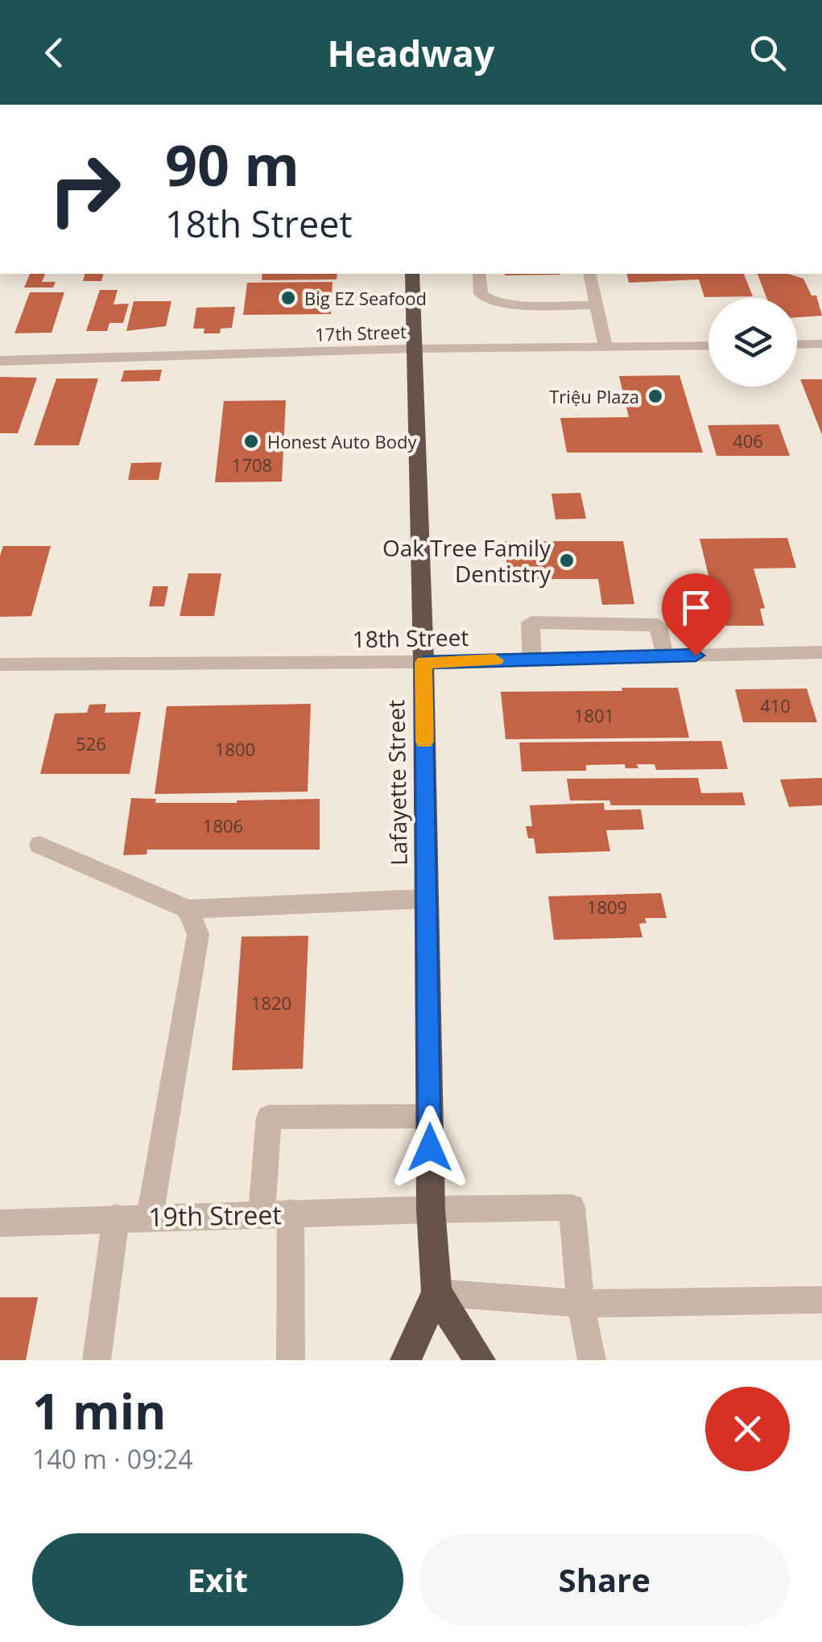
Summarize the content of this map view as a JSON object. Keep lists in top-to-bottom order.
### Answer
{
  "streets": {
    "highway": ["Lafayette Street"],
    "street": ["17th Street", "18th Street", "19th Street"]
  },
  "crossings": [
    ["17th Street", "Lafayette Street"],
    ["18th Street", "Lafayette Street"],
    ["Lafayette Street", "19th Street"]
  ],
  "places": [
    "Big EZ Seafood",
    "Triệu Plaza",
    "Honest Auto Body",
    "Oak Tree Family Dentistry"
  ],
  "house_numbers": [
    "406",
    "1708",
    "410",
    "1801",
    "526",
    "1800",
    "1806",
    "1809",
    "1820"
  ],
  "page": {
    "header": "Headway",
    "turn": ["90 m", "18th Street"],
    "heading": ["1 min", "140 m · 09:24"],
    "buttons": ["Exit", "Share"]
  }
}
